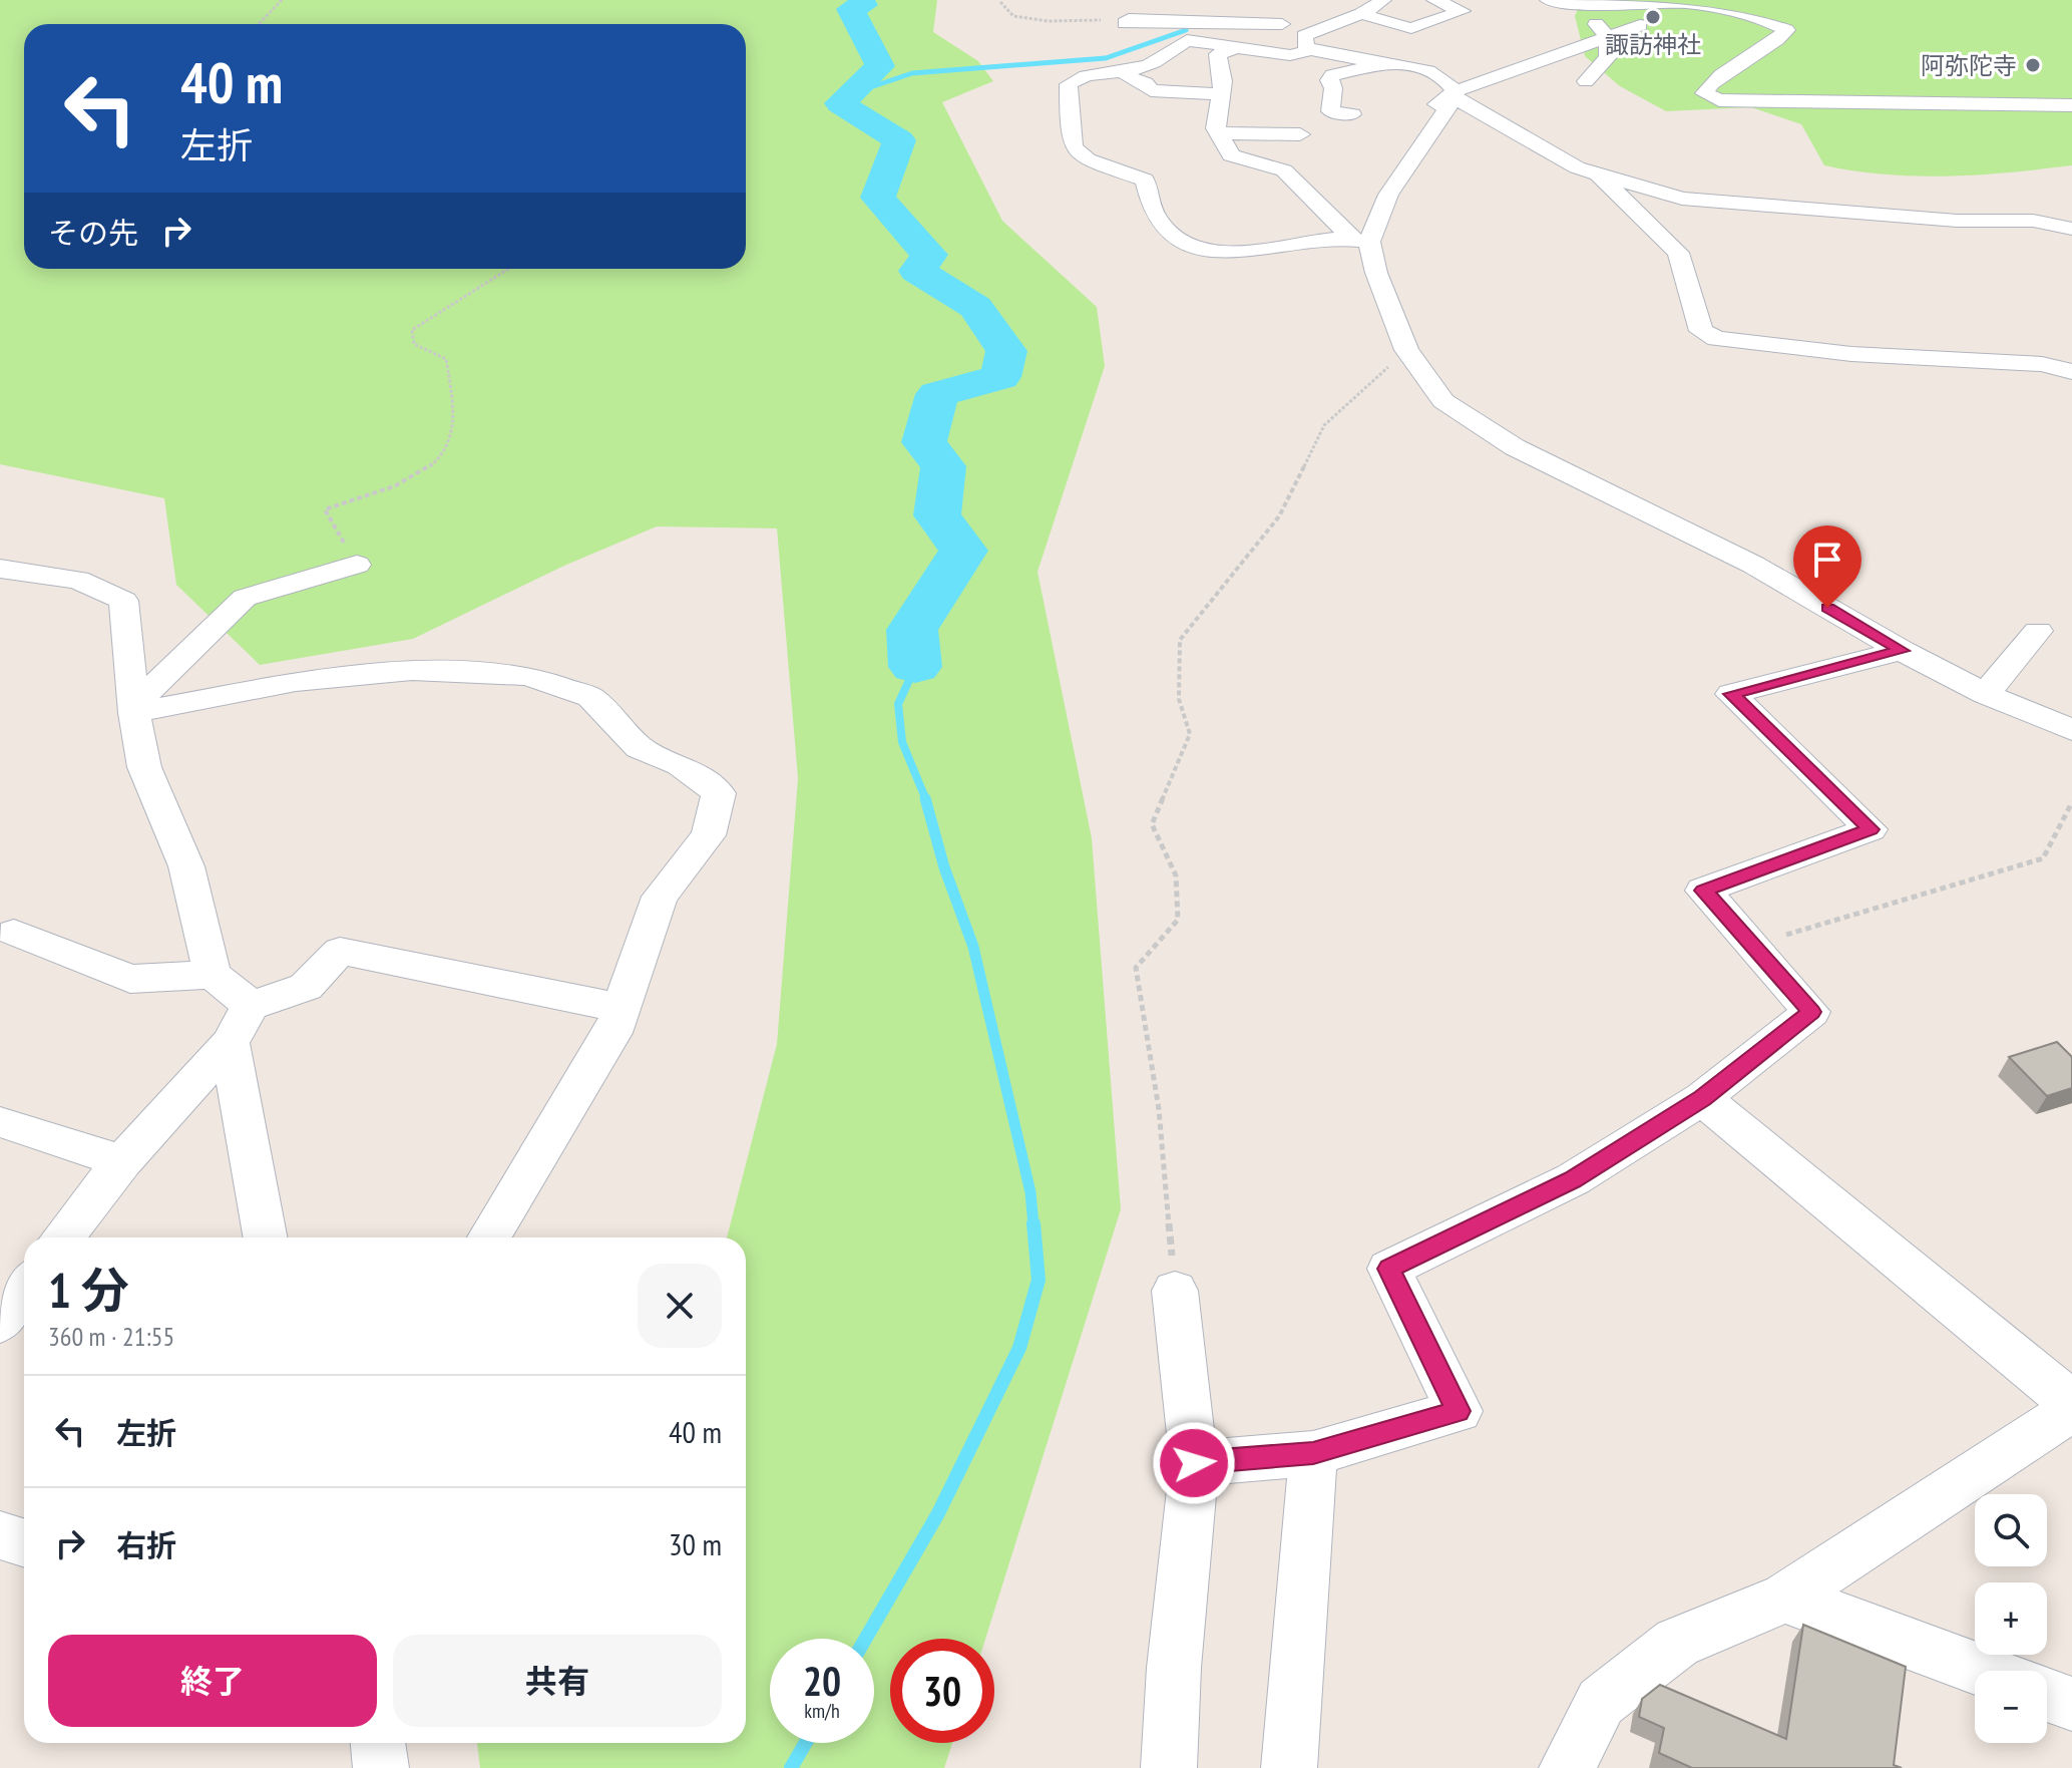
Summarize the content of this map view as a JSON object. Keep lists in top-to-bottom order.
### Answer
{
  "places": ["諏訪神社", "阿弥陀寺"],
  "page": {
    "turn": ["40 m", "左折"],
    "then": "その先",
    "heading": ["1 分", "360 m · 21:55"],
    "list": [
      {
        "name": "左折",
        "value": "40 m"
      },
      {
        "name": "右折",
        "value": "30 m"
      }
    ],
    "map_buttons": ["+", "−"],
    "buttons": ["終了", "共有"],
    "speed": "20 km/h",
    "limit": "30"
  }
}
